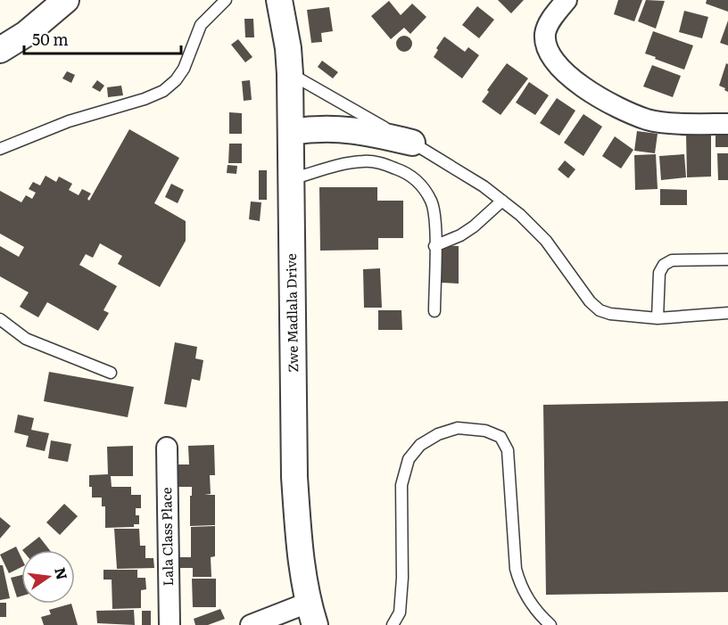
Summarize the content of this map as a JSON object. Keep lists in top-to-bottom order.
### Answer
{
  "streets": {
    "street": ["Zwe Madlala Drive", "Lala Class Place"]
  },
  "scale_bar": "50 m",
  "north": "right"
}
